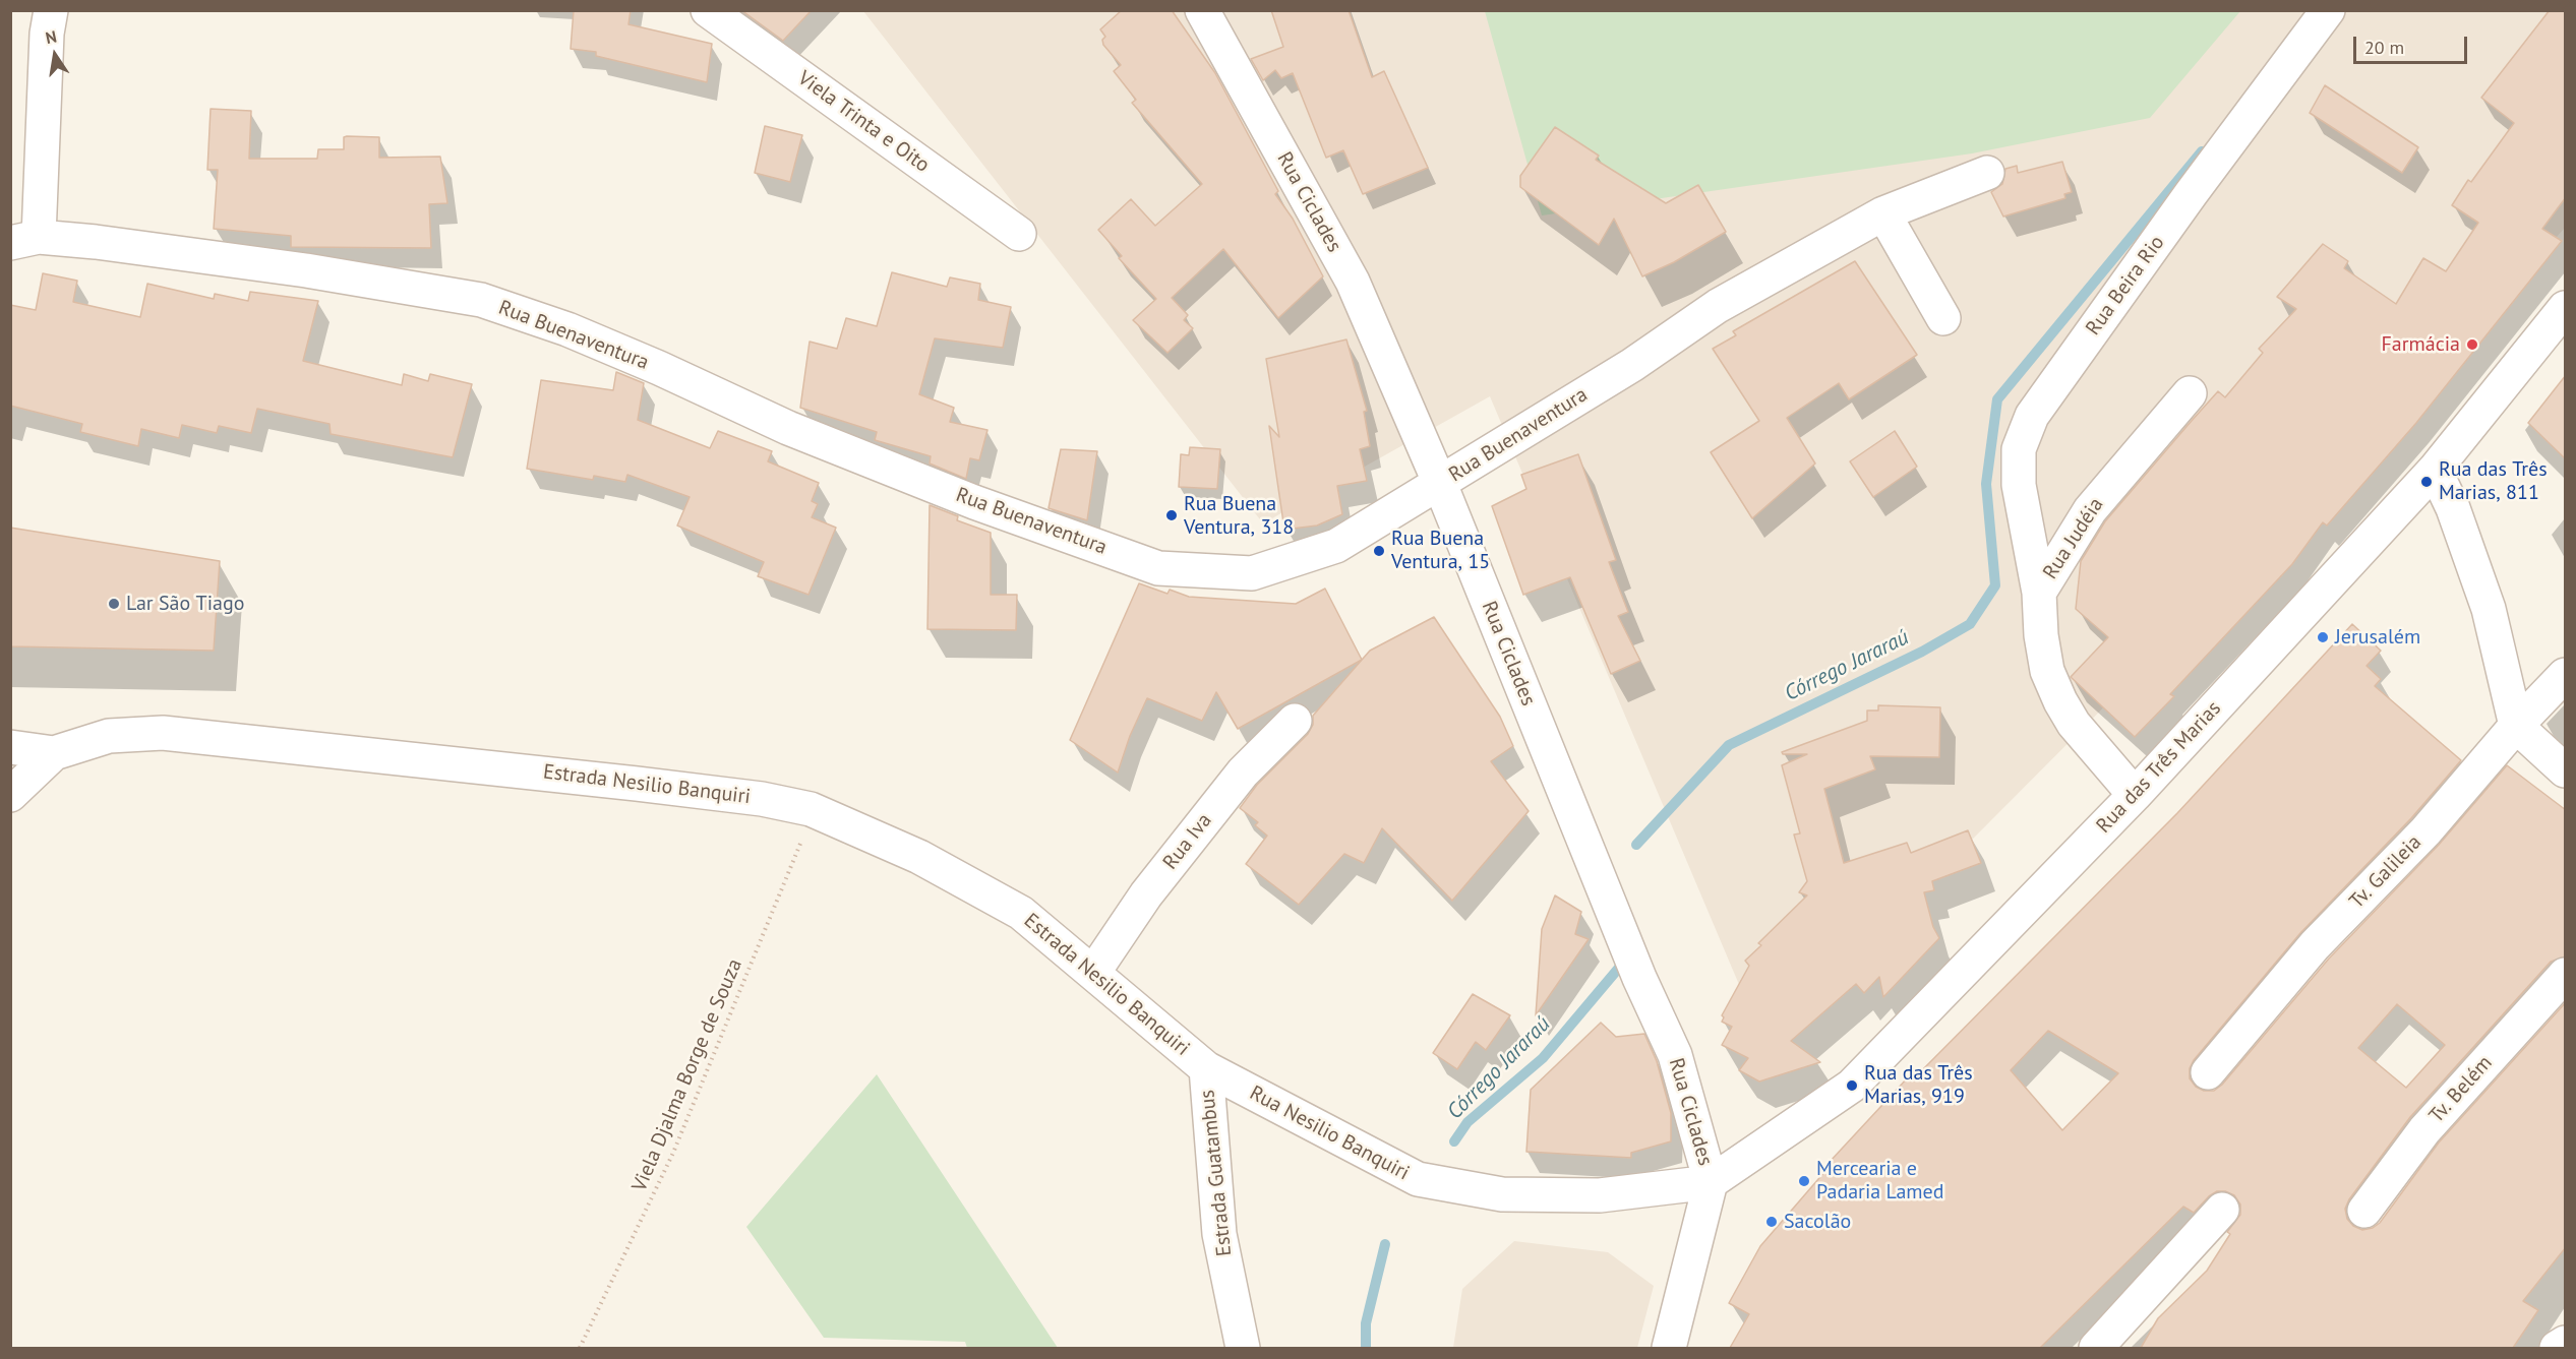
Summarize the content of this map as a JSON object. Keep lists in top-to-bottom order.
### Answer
{
  "streets": {
    "street": [
      "Viela Trinta e Oito",
      "Rua Ciclades",
      "Rua Beira Rio",
      "Rua Buenaventura",
      "Rua Judéia",
      "Rua das Três Marias",
      "Estrada Nesilio Banquiri",
      "Rua Iva",
      "Tv. Galileia",
      "Tv. Belém",
      "Rua Nesilio Banquiri",
      "Estrada Guatambus"
    ],
    "path": ["Viela Djalma Borge de Souza"]
  },
  "crossings": [
    ["Rua Ciclades", "Rua Buenaventura"],
    ["Rua Ciclades", "Rua das Três Marias"],
    ["Rua Ciclades", "Rua Nesilio Banquiri"],
    ["Rua Beira Rio", "Rua Judéia"],
    ["Rua Judéia", "Rua das Três Marias"],
    ["Rua das Três Marias", "Rua Nesilio Banquiri"],
    ["Estrada Nesilio Banquiri", "Rua Iva"],
    ["Estrada Nesilio Banquiri", "Viela Djalma Borge de Souza"],
    ["Estrada Nesilio Banquiri", "Rua Nesilio Banquiri"],
    ["Estrada Nesilio Banquiri", "Estrada Guatambus"],
    ["Rua Nesilio Banquiri", "Estrada Guatambus"]
  ],
  "water": ["Córrego Jararaú"],
  "places": [
    "Farmácia",
    "Rua das Três Marias, 811",
    "Rua Buena Ventura, 318",
    "Rua Buena Ventura, 15",
    "Lar São Tiago",
    "Jerusalém",
    "Rua das Três Marias, 919",
    "Mercearia e Padaria Lamed",
    "Sacolão"
  ],
  "scale_bar": "20 m",
  "north": "top"
}
